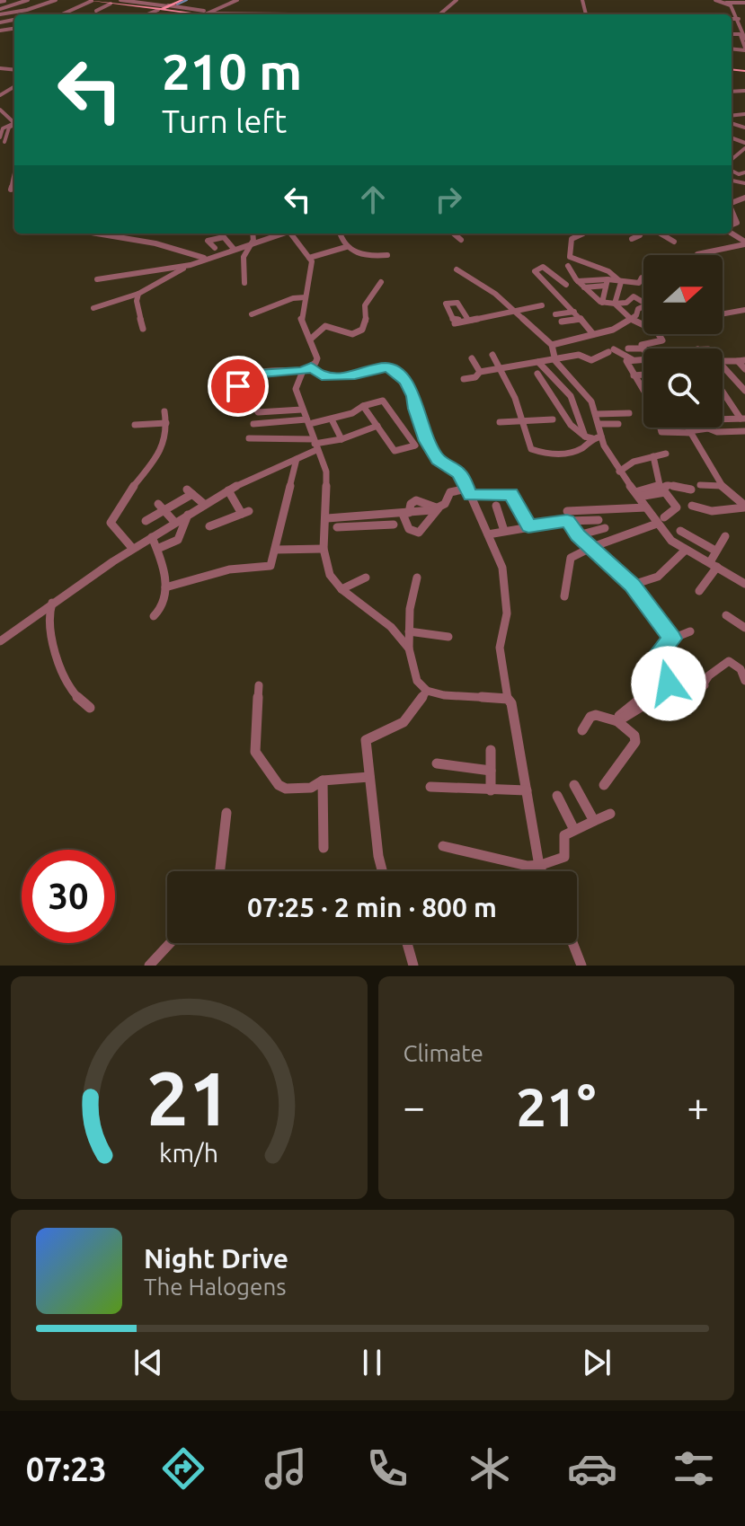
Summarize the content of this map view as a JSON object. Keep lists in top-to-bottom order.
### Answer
{
  "north": "right",
  "page": {
    "turn": ["210 m", "Turn left"],
    "limit": "30",
    "trip": "07:25 · 2 min · 800 m",
    "tile": "Climate",
    "heat": ["−", "21°", "+"],
    "song": ["Night Drive", "The Halogens"],
    "tabs": "07:23",
    "gauge": ["21", "km/h"]
  }
}
